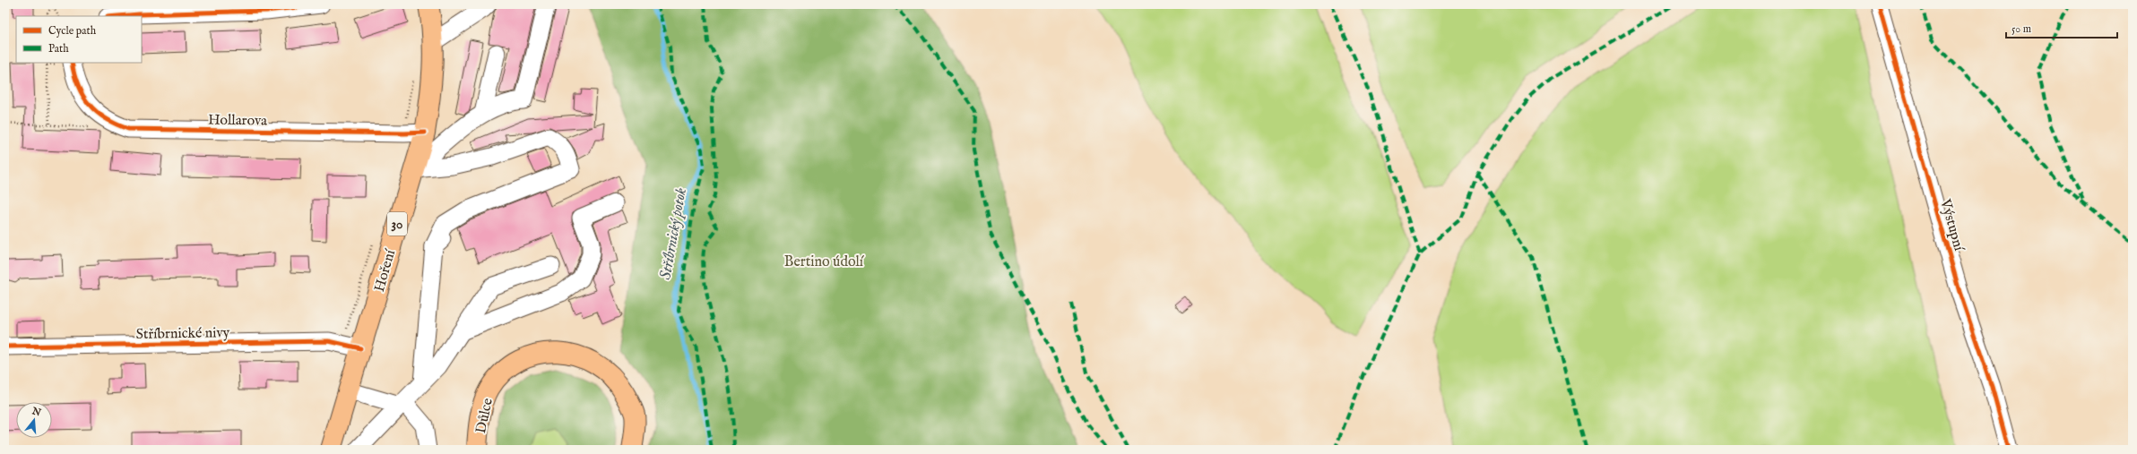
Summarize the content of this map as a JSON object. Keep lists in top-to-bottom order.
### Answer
{
  "streets": {
    "main road": ["30", "Hoření", "Důlce"],
    "street": ["Hollarova", "Výstupní", "Stříbrnické nivy"]
  },
  "crossings": [
    ["Hollarova", "Hoření"],
    ["Hoření", "Stříbrnické nivy"]
  ],
  "water": ["Stříbrnický potok"],
  "parks": ["Bertino údolí"],
  "legend": ["Cycle path", "Path"],
  "scale_bar": "50 m",
  "north": "top"
}
